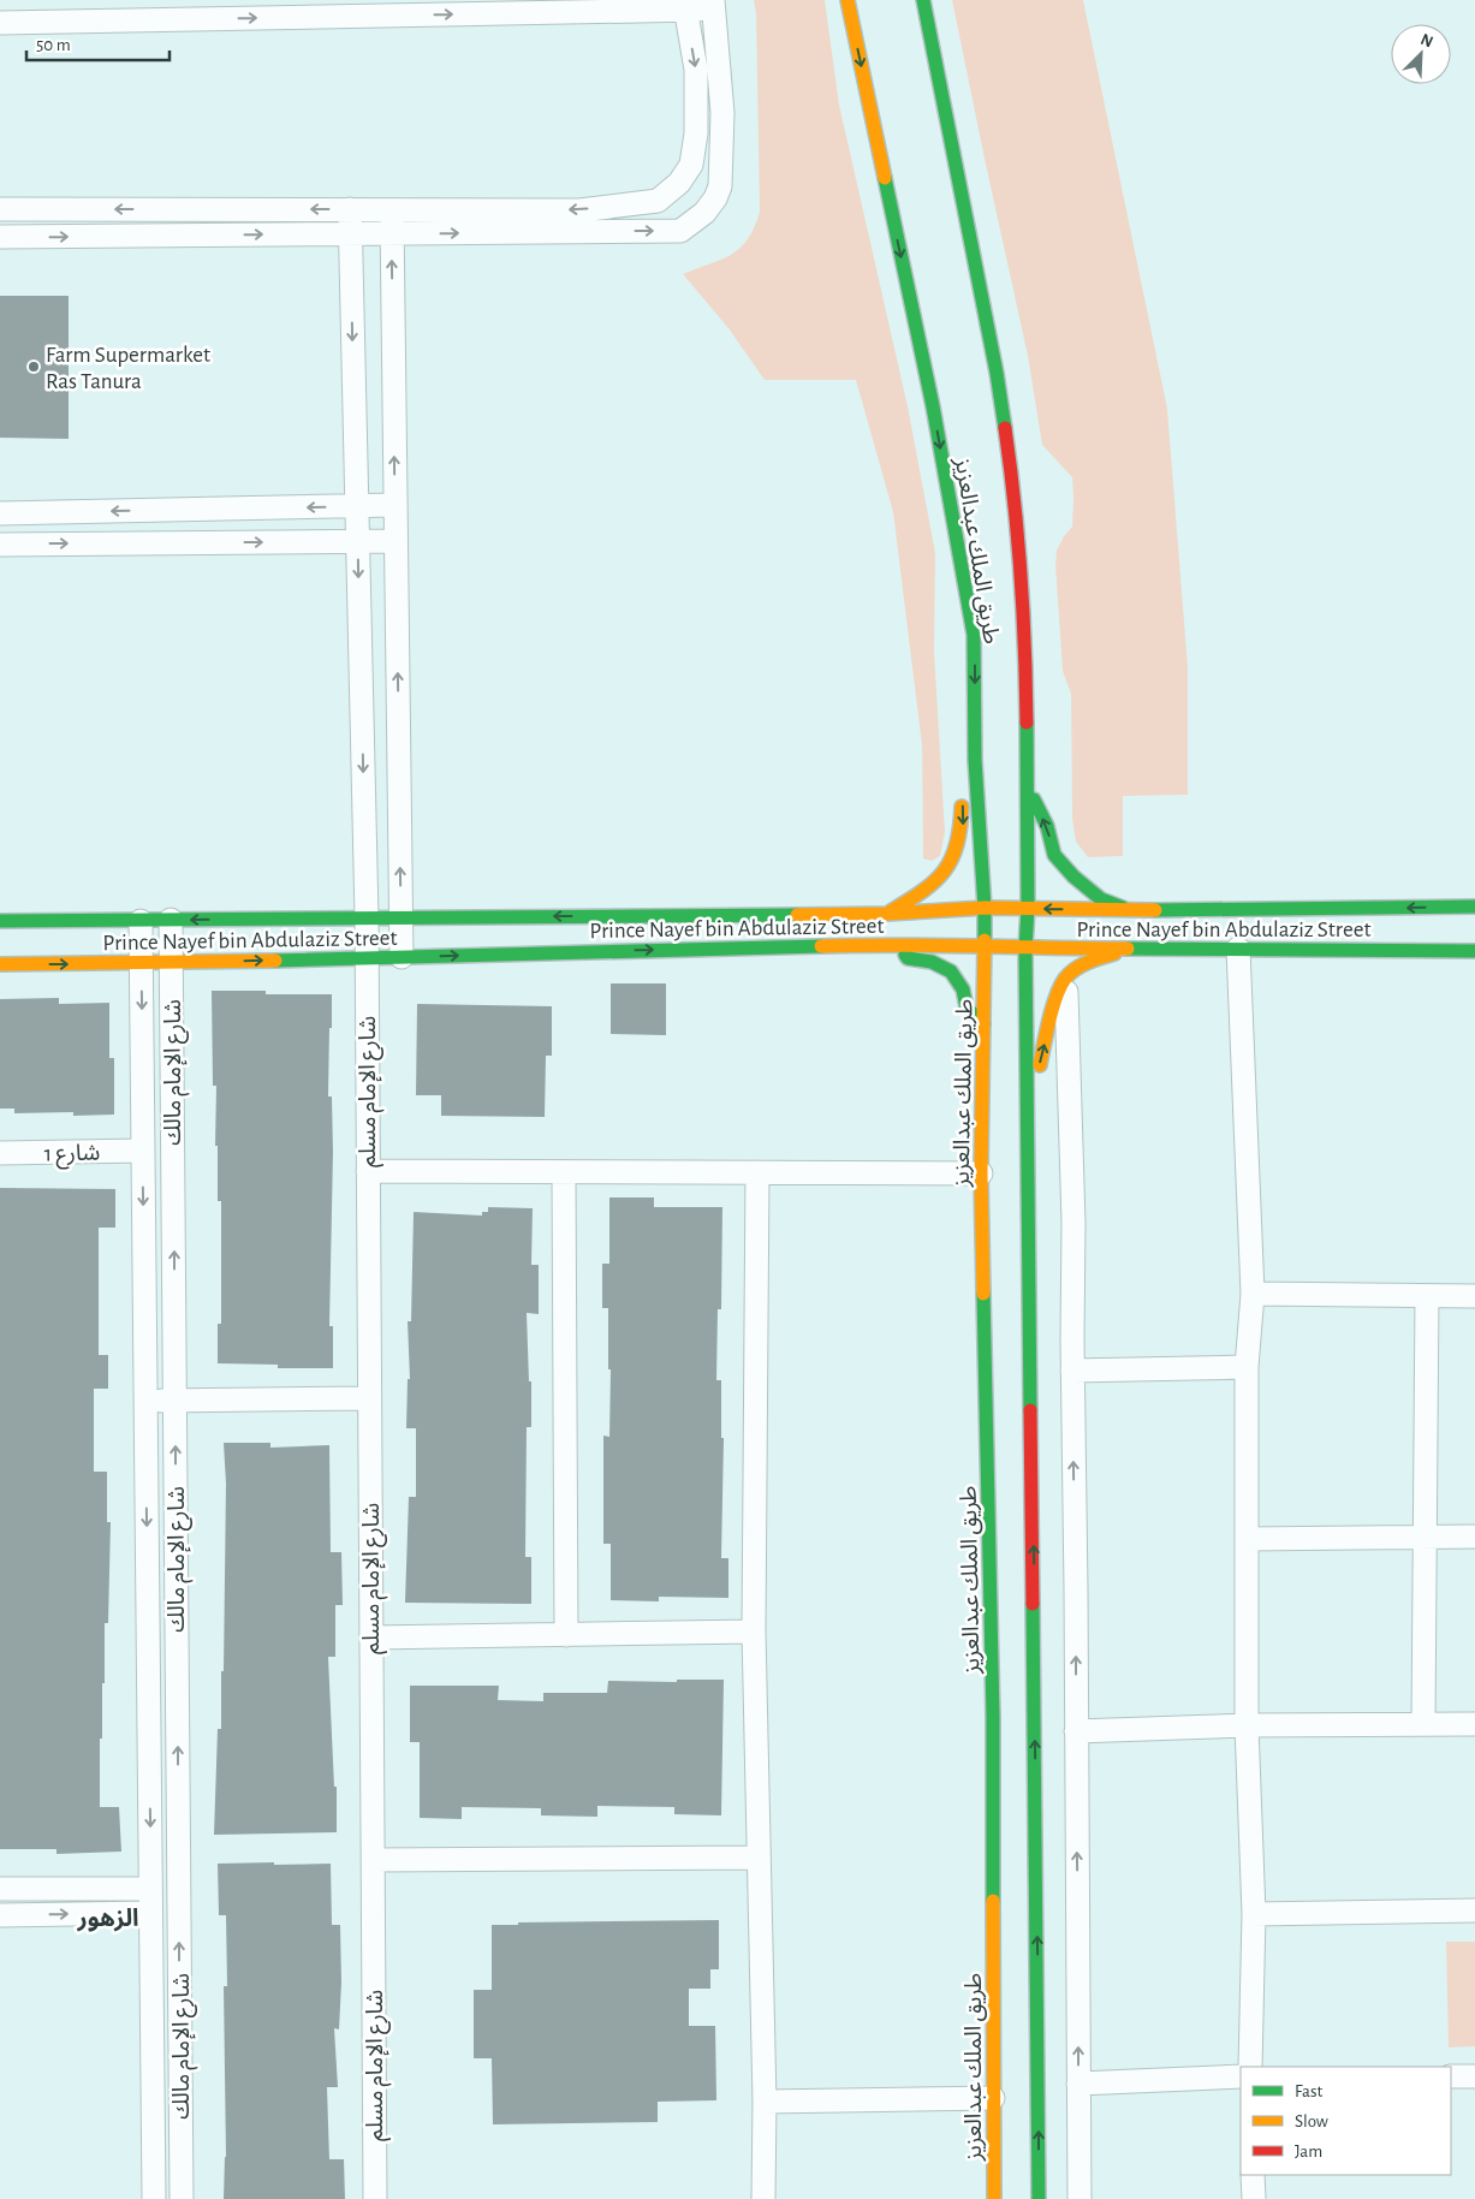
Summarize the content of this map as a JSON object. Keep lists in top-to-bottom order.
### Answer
{
  "streets": {
    "main road": ["طريق الملك عبدالعزيز", "Prince Nayef bin Abdulaziz Street"],
    "street": ["شارع الإمام مالك", "شارع الإمام مسلم", "شارع 1"]
  },
  "crossings": [
    ["طريق الملك عبدالعزيز", "Prince Nayef bin Abdulaziz Street"],
    ["Prince Nayef bin Abdulaziz Street", "شارع الإمام مالك"],
    ["Prince Nayef bin Abdulaziz Street", "شارع الإمام مسلم"],
    ["شارع الإمام مالك", "شارع 1"]
  ],
  "districts": ["الزهور"],
  "places": ["Farm Supermarket Ras Tanura"],
  "legend": ["Fast", "Slow", "Jam"],
  "scale_bar": "50 m",
  "north": "top right"
}
